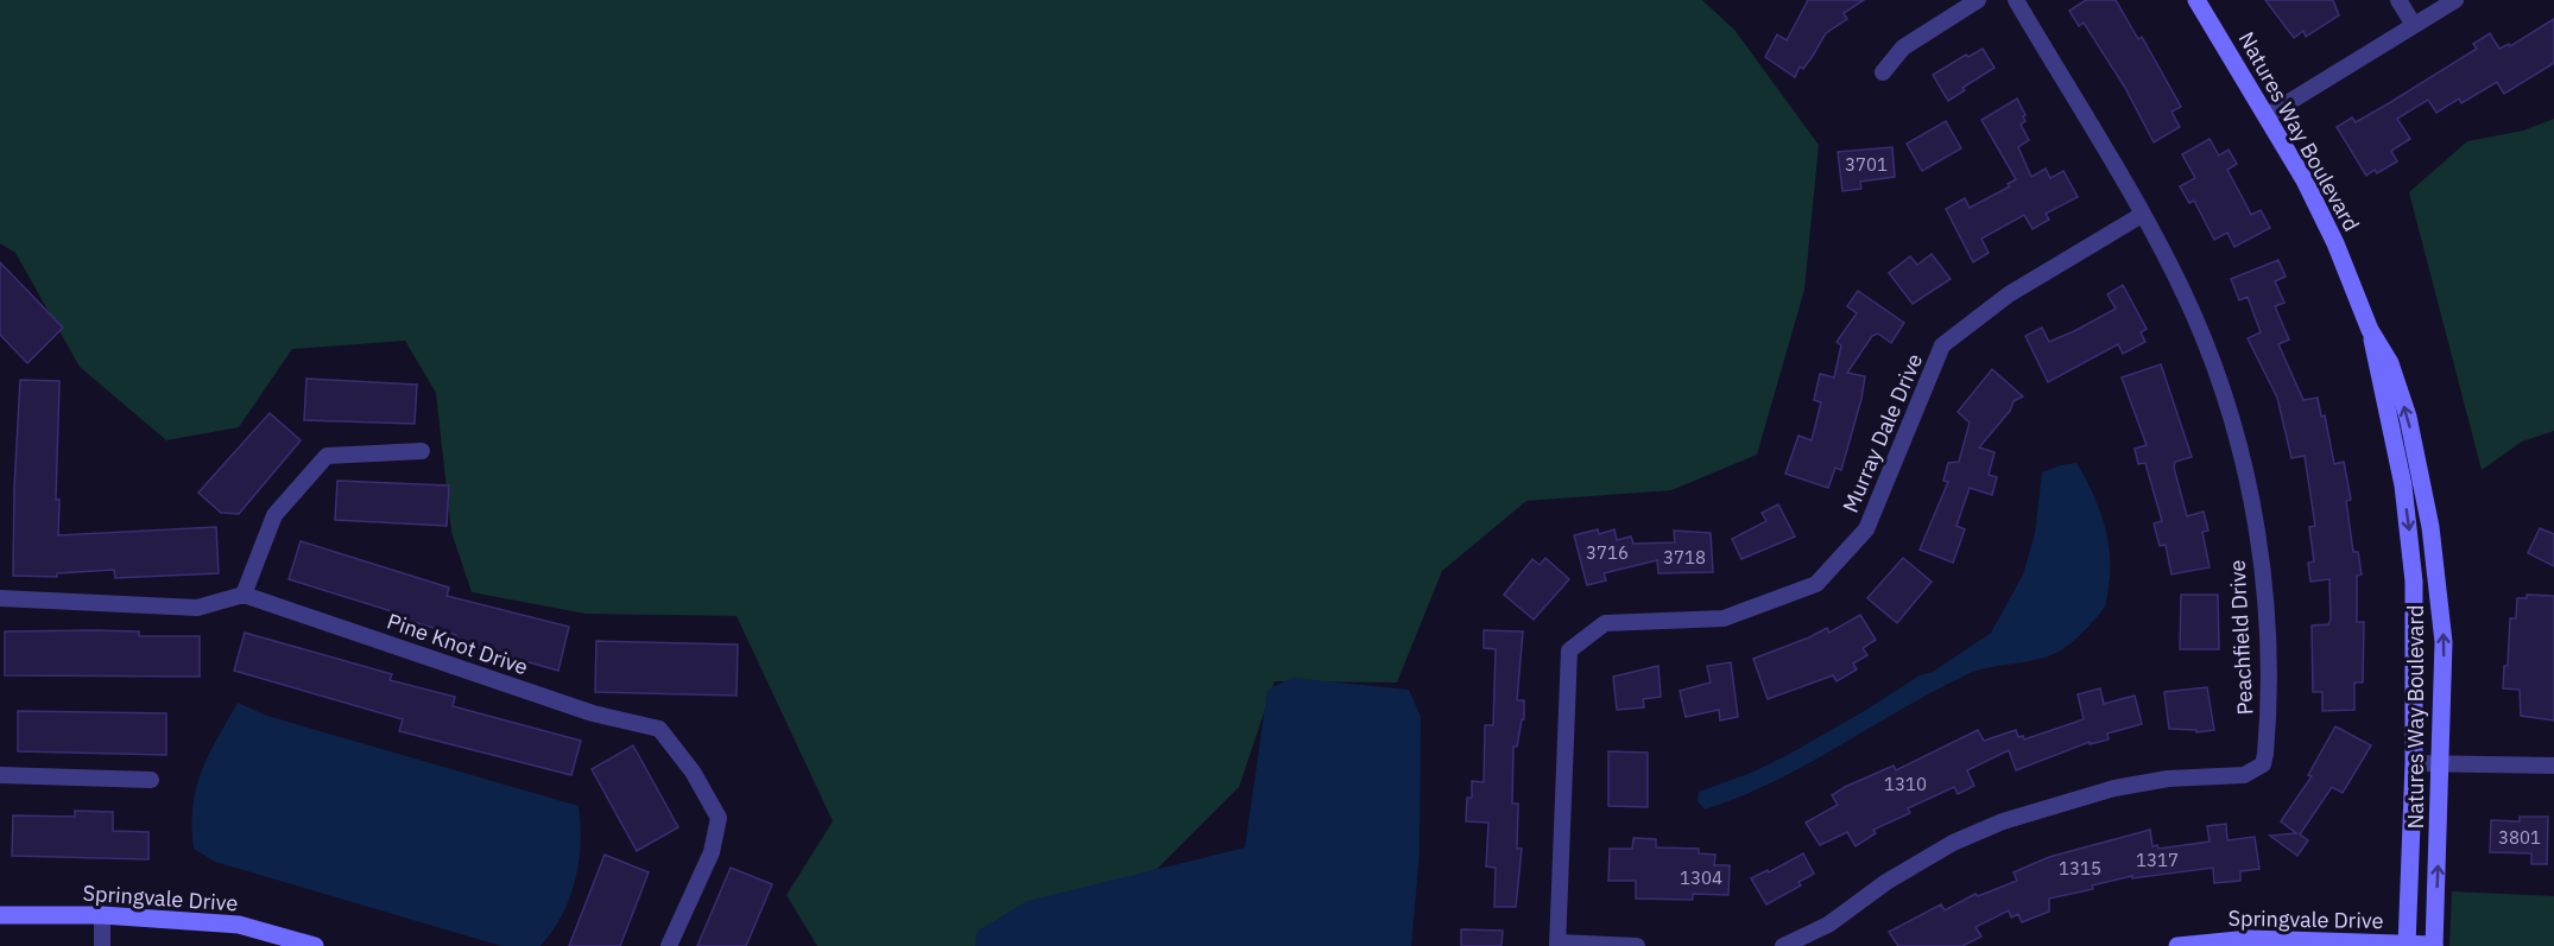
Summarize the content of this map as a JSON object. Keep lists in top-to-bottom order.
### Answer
{
  "streets": {
    "street": [
      "Natures Way Boulevard",
      "Murray Dale Drive",
      "Peachfield Drive",
      "Pine Knot Drive",
      "Springvale Drive"
    ]
  },
  "crossings": [
    ["Natures Way Boulevard", "Springvale Drive"],
    ["Murray Dale Drive", "Peachfield Drive"]
  ],
  "house_numbers": [
    "3701",
    "3716",
    "3718",
    "1310",
    "3801",
    "1317",
    "1315",
    "1304"
  ]
}
